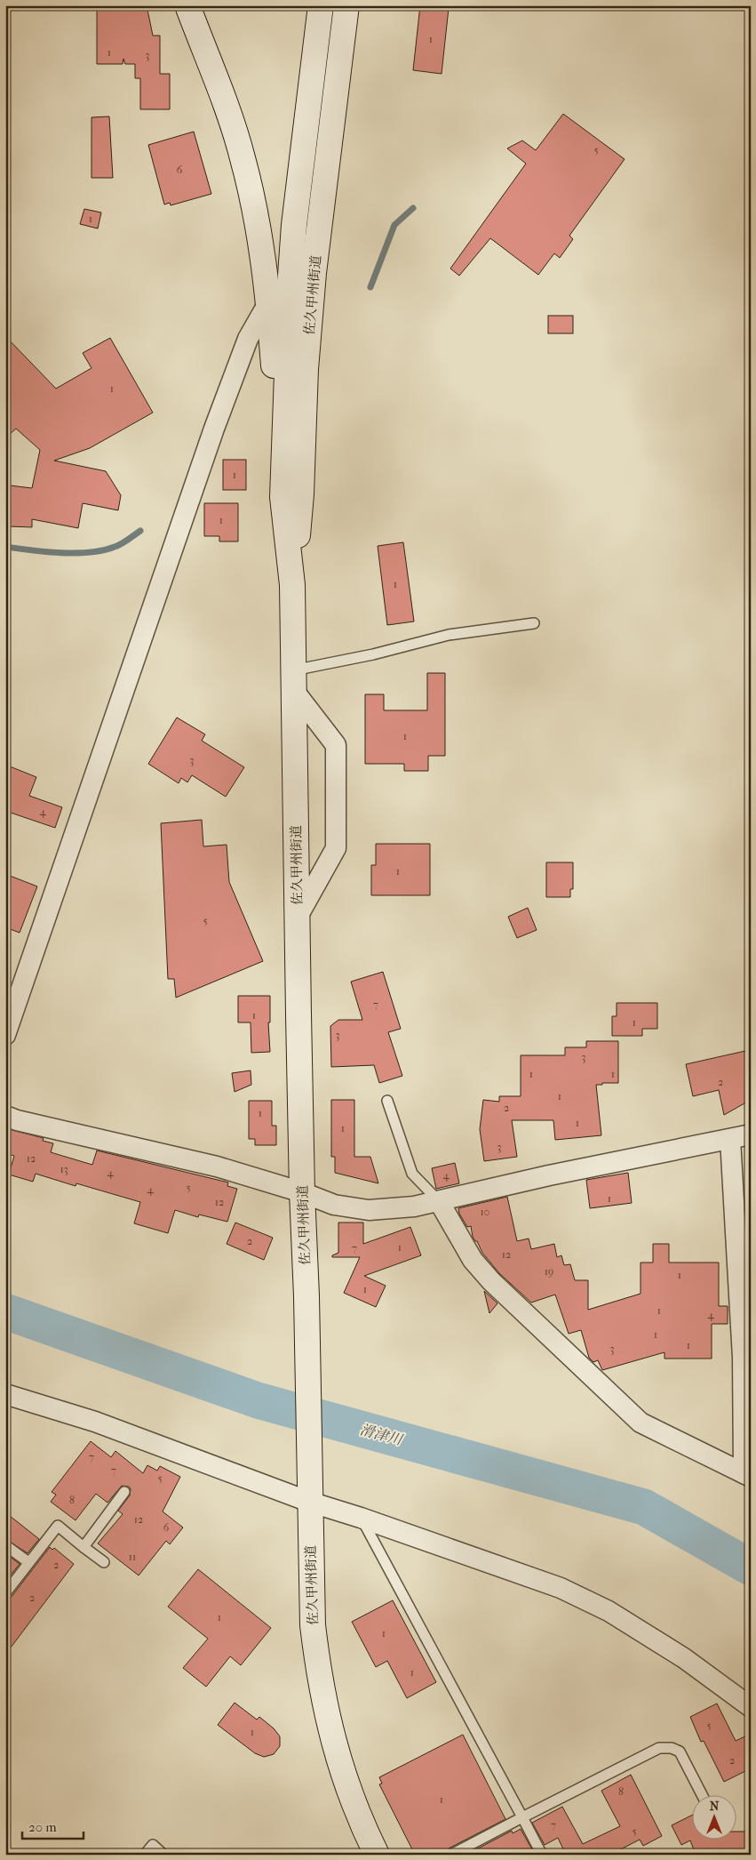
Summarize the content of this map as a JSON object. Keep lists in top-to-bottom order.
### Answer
{
  "streets": {
    "main road": ["佐久甲州街道"]
  },
  "water": ["滑津川"],
  "house_numbers": [
    "1",
    "1",
    "3",
    "5",
    "6",
    "1",
    "1",
    "1",
    "1",
    "1",
    "1",
    "3",
    "4",
    "1",
    "5",
    "7",
    "1",
    "1",
    "3",
    "3",
    "1",
    "1",
    "2",
    "1",
    "2",
    "1",
    "1",
    "1",
    "3",
    "12",
    "13",
    "4",
    "4",
    "5",
    "4",
    "1",
    "12",
    "10",
    "2",
    "1",
    "7",
    "12",
    "19",
    "1",
    "1",
    "1",
    "4",
    "1",
    "1",
    "3",
    "7",
    "7",
    "5",
    "8",
    "12",
    "6",
    "11",
    "2",
    "2",
    "1",
    "1",
    "1",
    "5",
    "1",
    "2",
    "8",
    "1",
    "7",
    "5"
  ],
  "scale_bar": "20 m",
  "north": "top"
}
